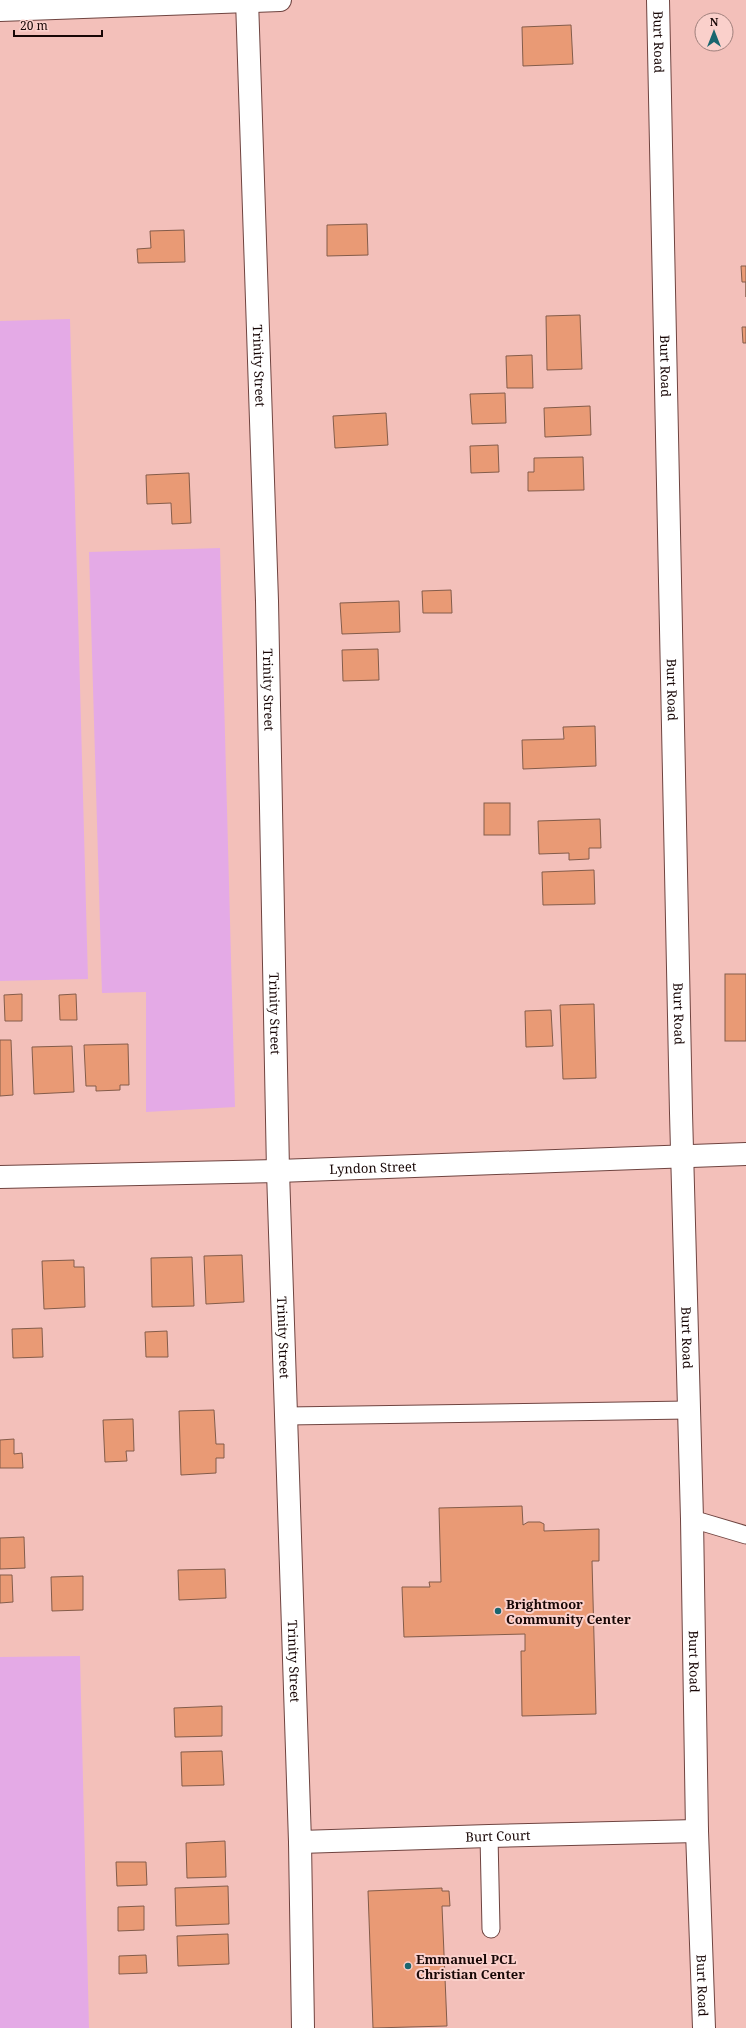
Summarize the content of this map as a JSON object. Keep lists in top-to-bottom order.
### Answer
{
  "streets": {
    "street": [
      "Burt Road",
      "Trinity Street",
      "Lyndon Street",
      "Burt Court"
    ]
  },
  "crossings": [
    ["Burt Road", "Lyndon Street"],
    ["Burt Road", "Burt Court"],
    ["Trinity Street", "Lyndon Street"],
    ["Trinity Street", "Burt Court"]
  ],
  "places": ["Brightmoor Community Center", "Emmanuel PCL Christian Center"],
  "scale_bar": "20 m",
  "north": "top"
}
